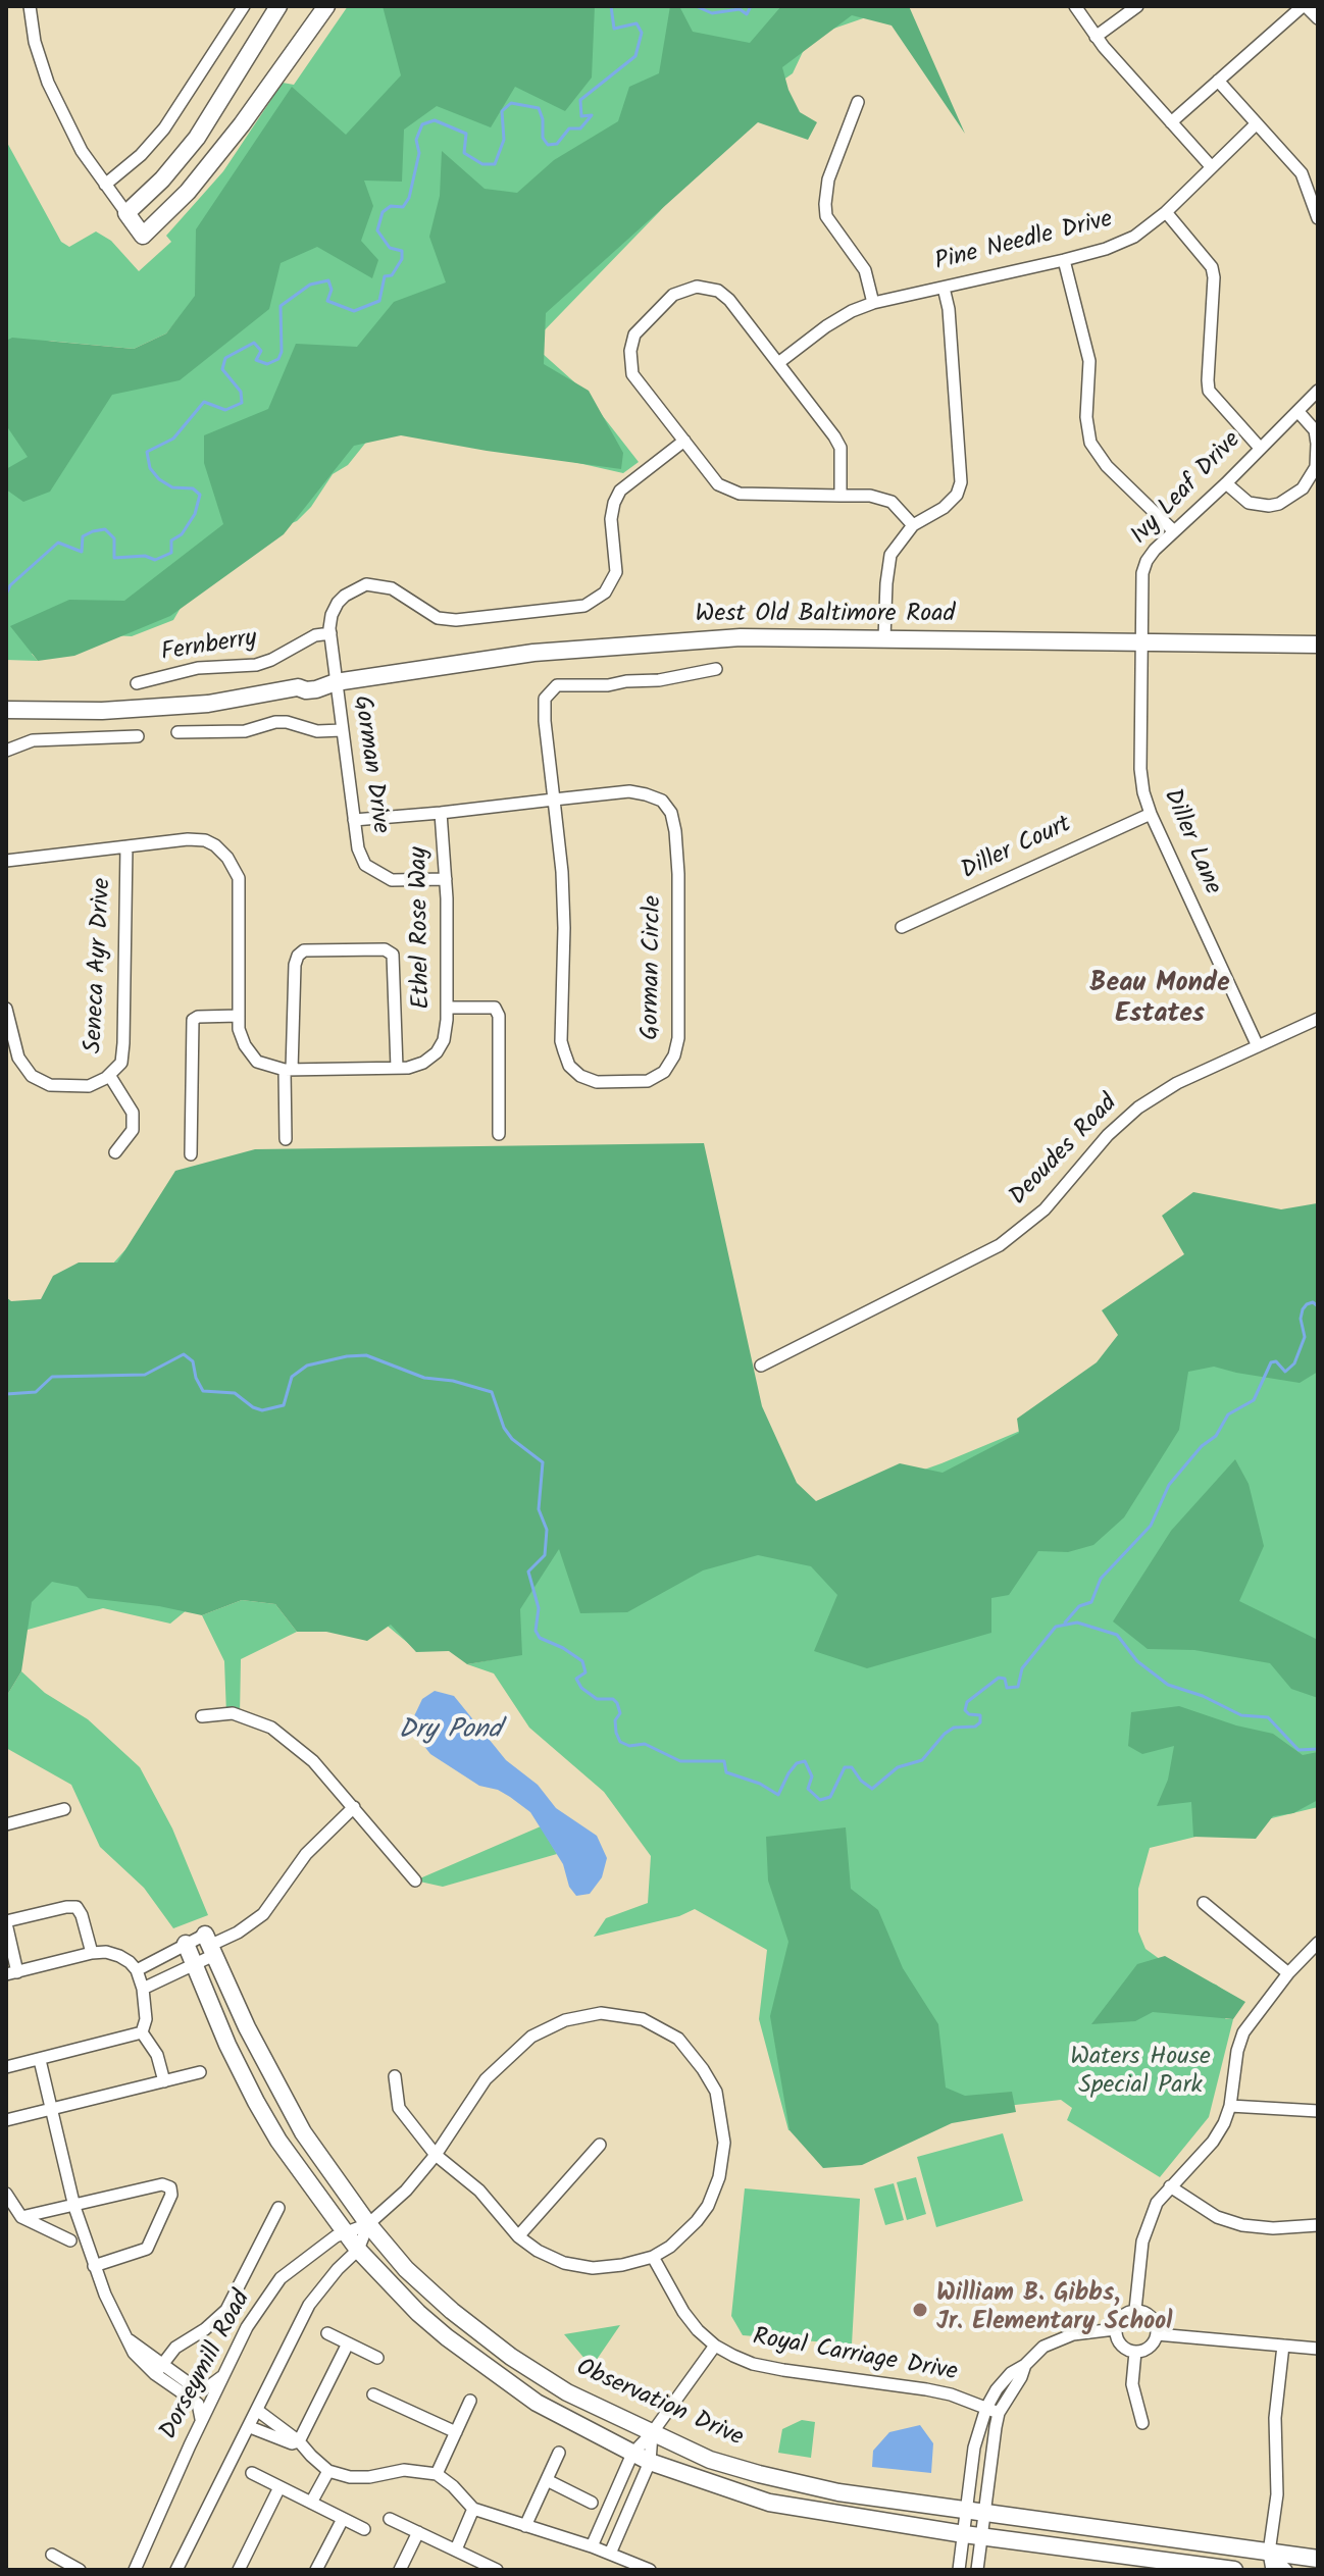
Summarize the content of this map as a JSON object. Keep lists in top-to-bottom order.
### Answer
{
  "streets": {
    "street": [
      "Pine Needle Drive",
      "Ivy Leaf Drive",
      "West Old Baltimore Road",
      "Fernberry",
      "Gorman Drive",
      "Diller Lane",
      "Diller Court",
      "Ethel Rose Way",
      "Seneca Ayr Drive",
      "Gorman Circle",
      "Deoudes Road",
      "Royal Carriage Drive",
      "Dorseymill Road",
      "Observation Drive"
    ]
  },
  "crossings": [
    ["Ivy Leaf Drive", "West Old Baltimore Road"],
    ["Ivy Leaf Drive", "Diller Lane"],
    ["West Old Baltimore Road", "Gorman Drive"],
    ["West Old Baltimore Road", "Diller Lane"],
    ["Fernberry", "Gorman Drive"],
    ["Gorman Drive", "Ethel Rose Way"],
    ["Gorman Drive", "Gorman Circle"],
    ["Diller Lane", "Diller Court"],
    ["Diller Lane", "Deoudes Road"],
    ["Ethel Rose Way", "Seneca Ayr Drive"],
    ["Ethel Rose Way", "Gorman Circle"],
    ["Royal Carriage Drive", "Dorseymill Road"],
    ["Dorseymill Road", "Observation Drive"]
  ],
  "districts": ["Beau Monde Estates"],
  "water": ["Dry Pond"],
  "parks": ["Waters House Special Park"],
  "places": ["William B. Gibbs, Jr. Elementary School"]
}
